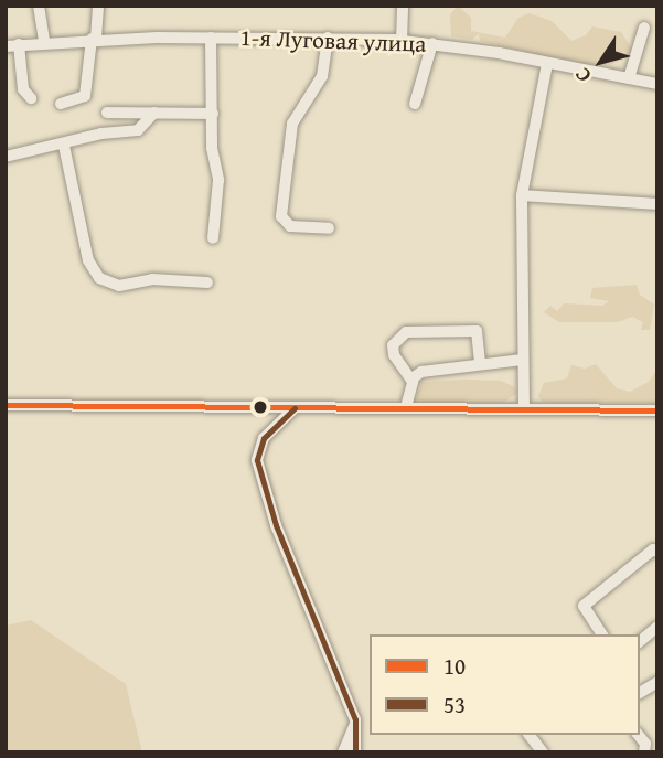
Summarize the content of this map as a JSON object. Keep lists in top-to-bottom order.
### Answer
{
  "streets": {
    "street": ["1-я Луговая улица"]
  },
  "lines": ["transit line 10", "transit line 53"],
  "legend": ["10", "53"],
  "north": "bottom left"
}
